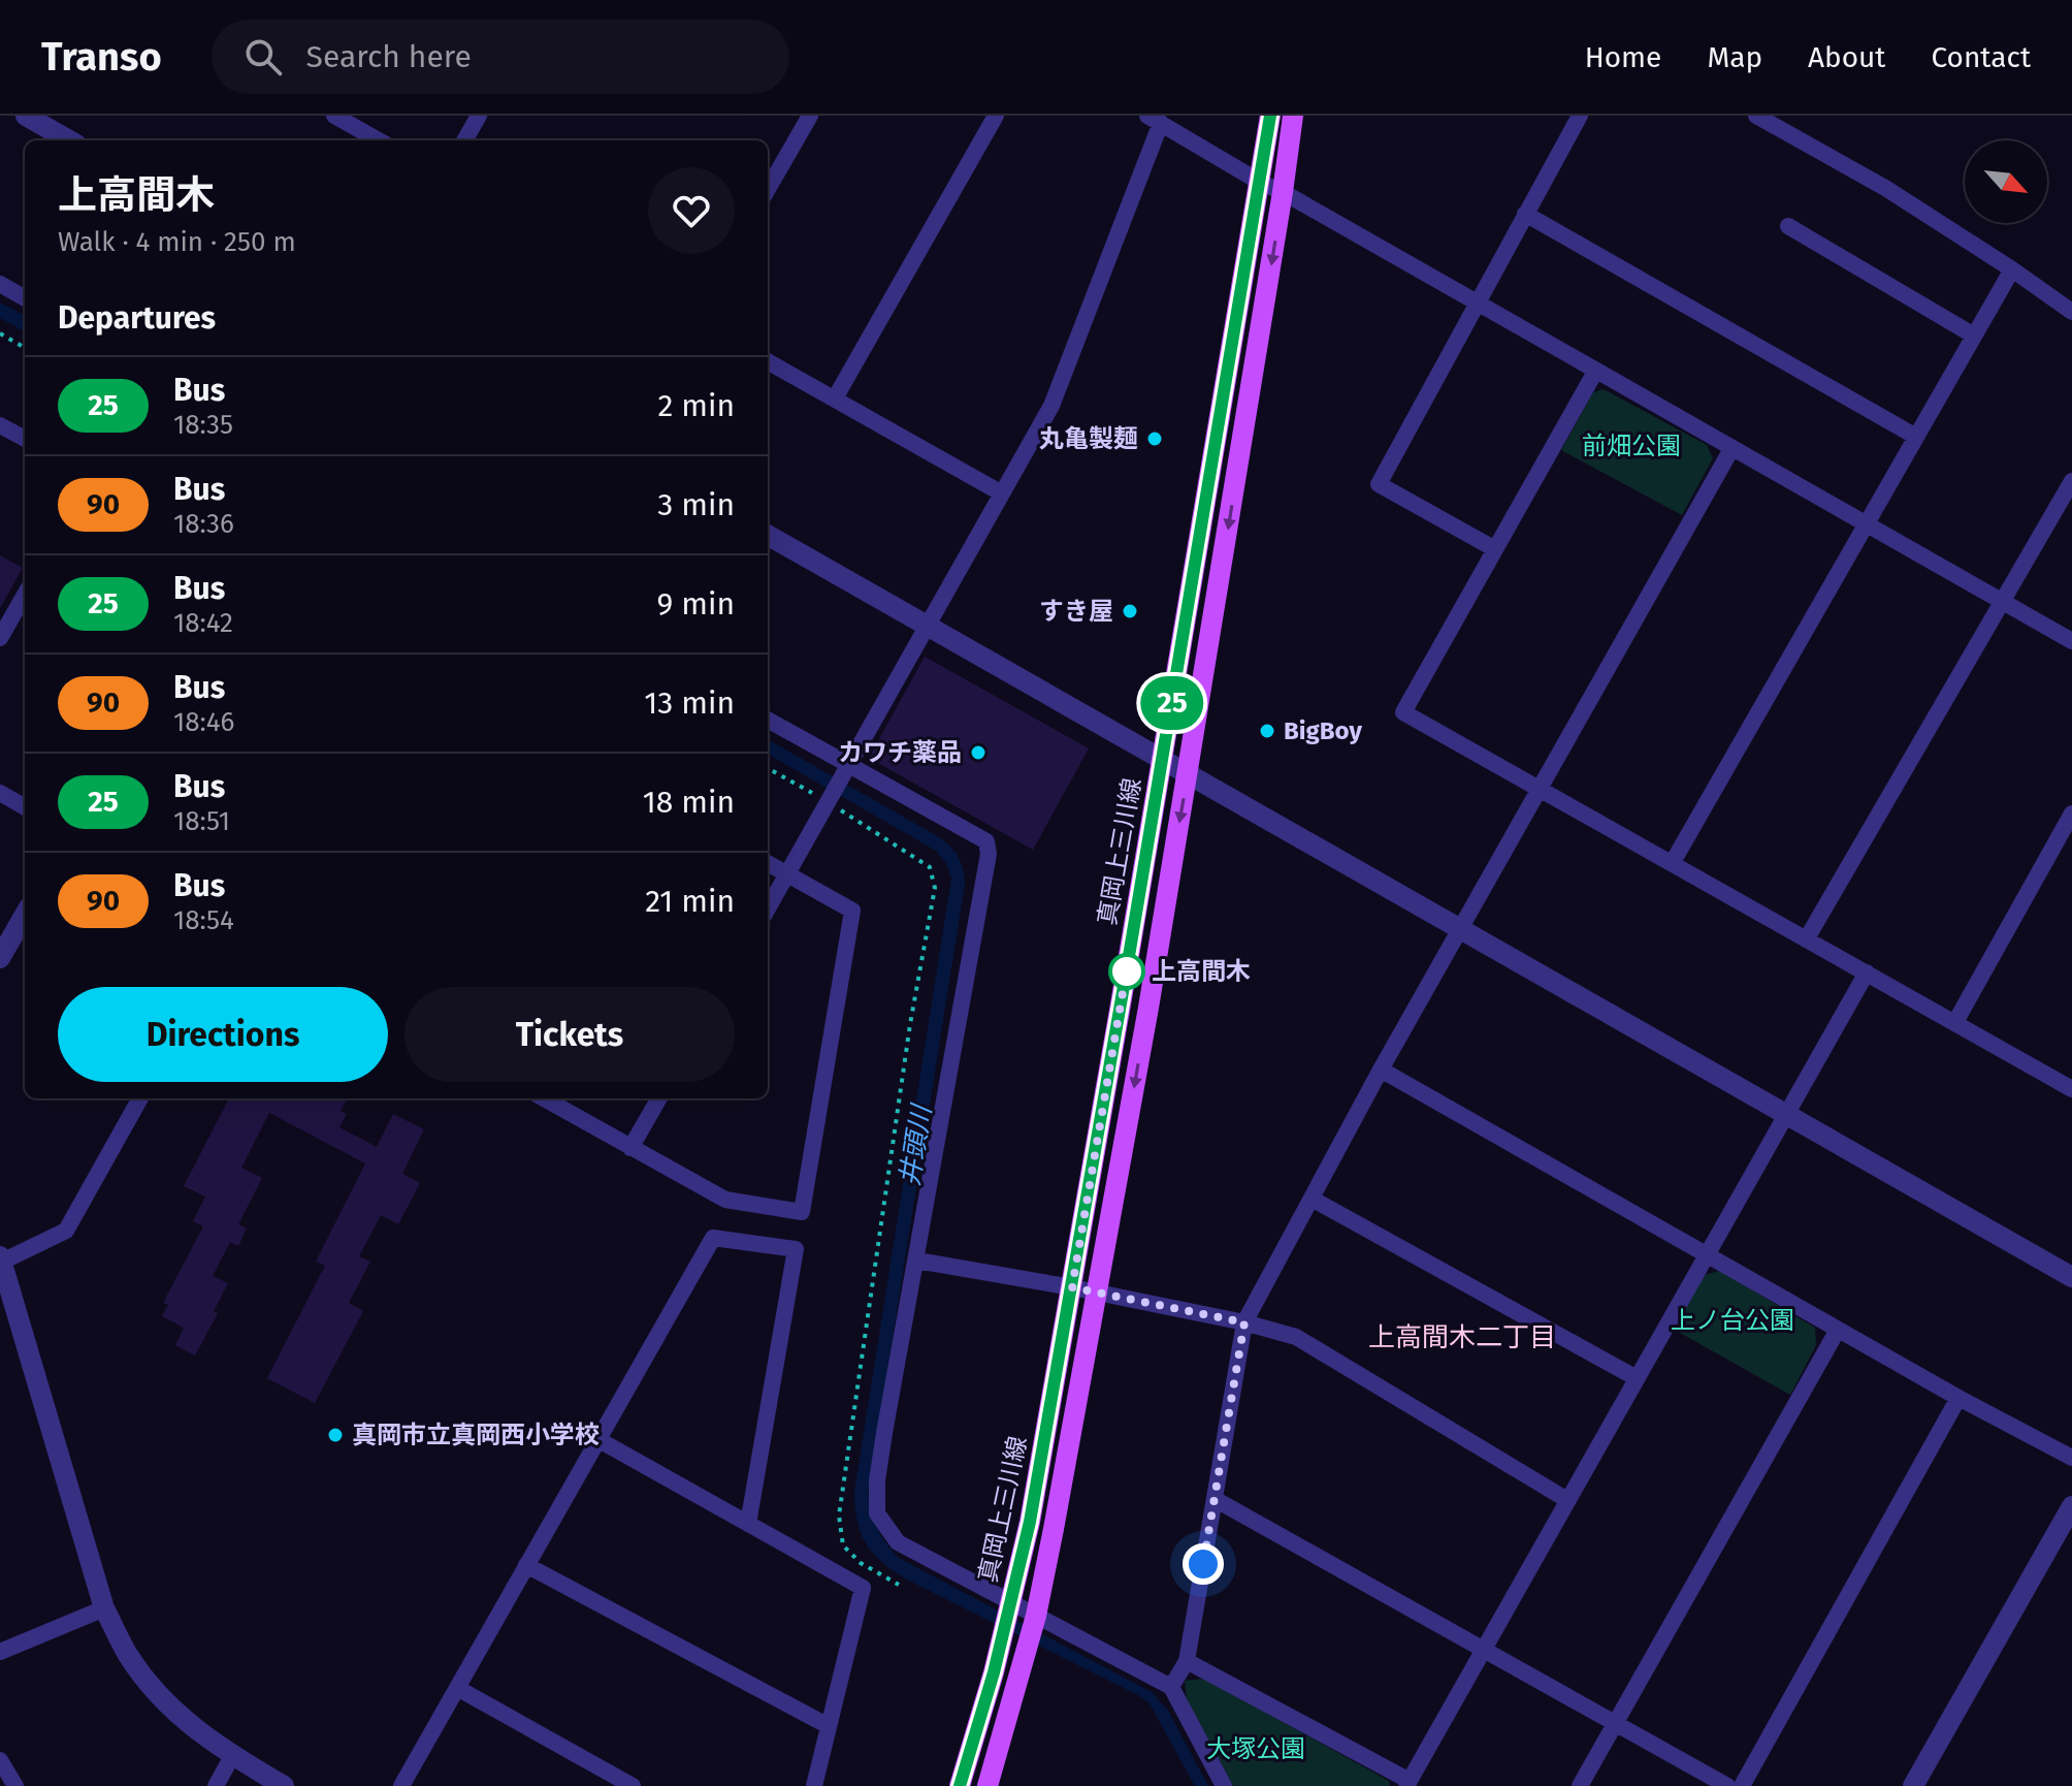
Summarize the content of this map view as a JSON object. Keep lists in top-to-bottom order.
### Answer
{
  "streets": {
    "main road": ["真岡上三川線"]
  },
  "districts": ["上高間木二丁目"],
  "water": ["井頭川"],
  "parks": ["前畑公園", "上ノ台公園", "大塚公園"],
  "places": [
    "丸亀製麺",
    "すき屋",
    "BigBoy",
    "カワチ薬品",
    "上高間木",
    "真岡市立真岡西小学校"
  ],
  "lines": ["bus line 25"],
  "north": "bottom right",
  "page": {
    "header": "Transo",
    "search": "Search here",
    "nav": [
      "Home",
      "Map",
      "About",
      "Contact"
    ],
    "on_map": "25",
    "heading": [
      ["上高間木", "Walk · 4 min · 250 m"],
      "Departures"
    ],
    "list": [
      {
        "mark": "25",
        "name": "Bus",
        "note": "18:35",
        "value": "2 min"
      },
      {
        "mark": "90",
        "name": "Bus",
        "note": "18:36",
        "value": "3 min"
      },
      {
        "mark": "25",
        "name": "Bus",
        "note": "18:42",
        "value": "9 min"
      },
      {
        "mark": "90",
        "name": "Bus",
        "note": "18:46",
        "value": "13 min"
      },
      {
        "mark": "25",
        "name": "Bus",
        "note": "18:51",
        "value": "18 min"
      },
      {
        "mark": "90",
        "name": "Bus",
        "note": "18:54",
        "value": "21 min"
      }
    ],
    "buttons": ["Directions", "Tickets"]
  }
}
